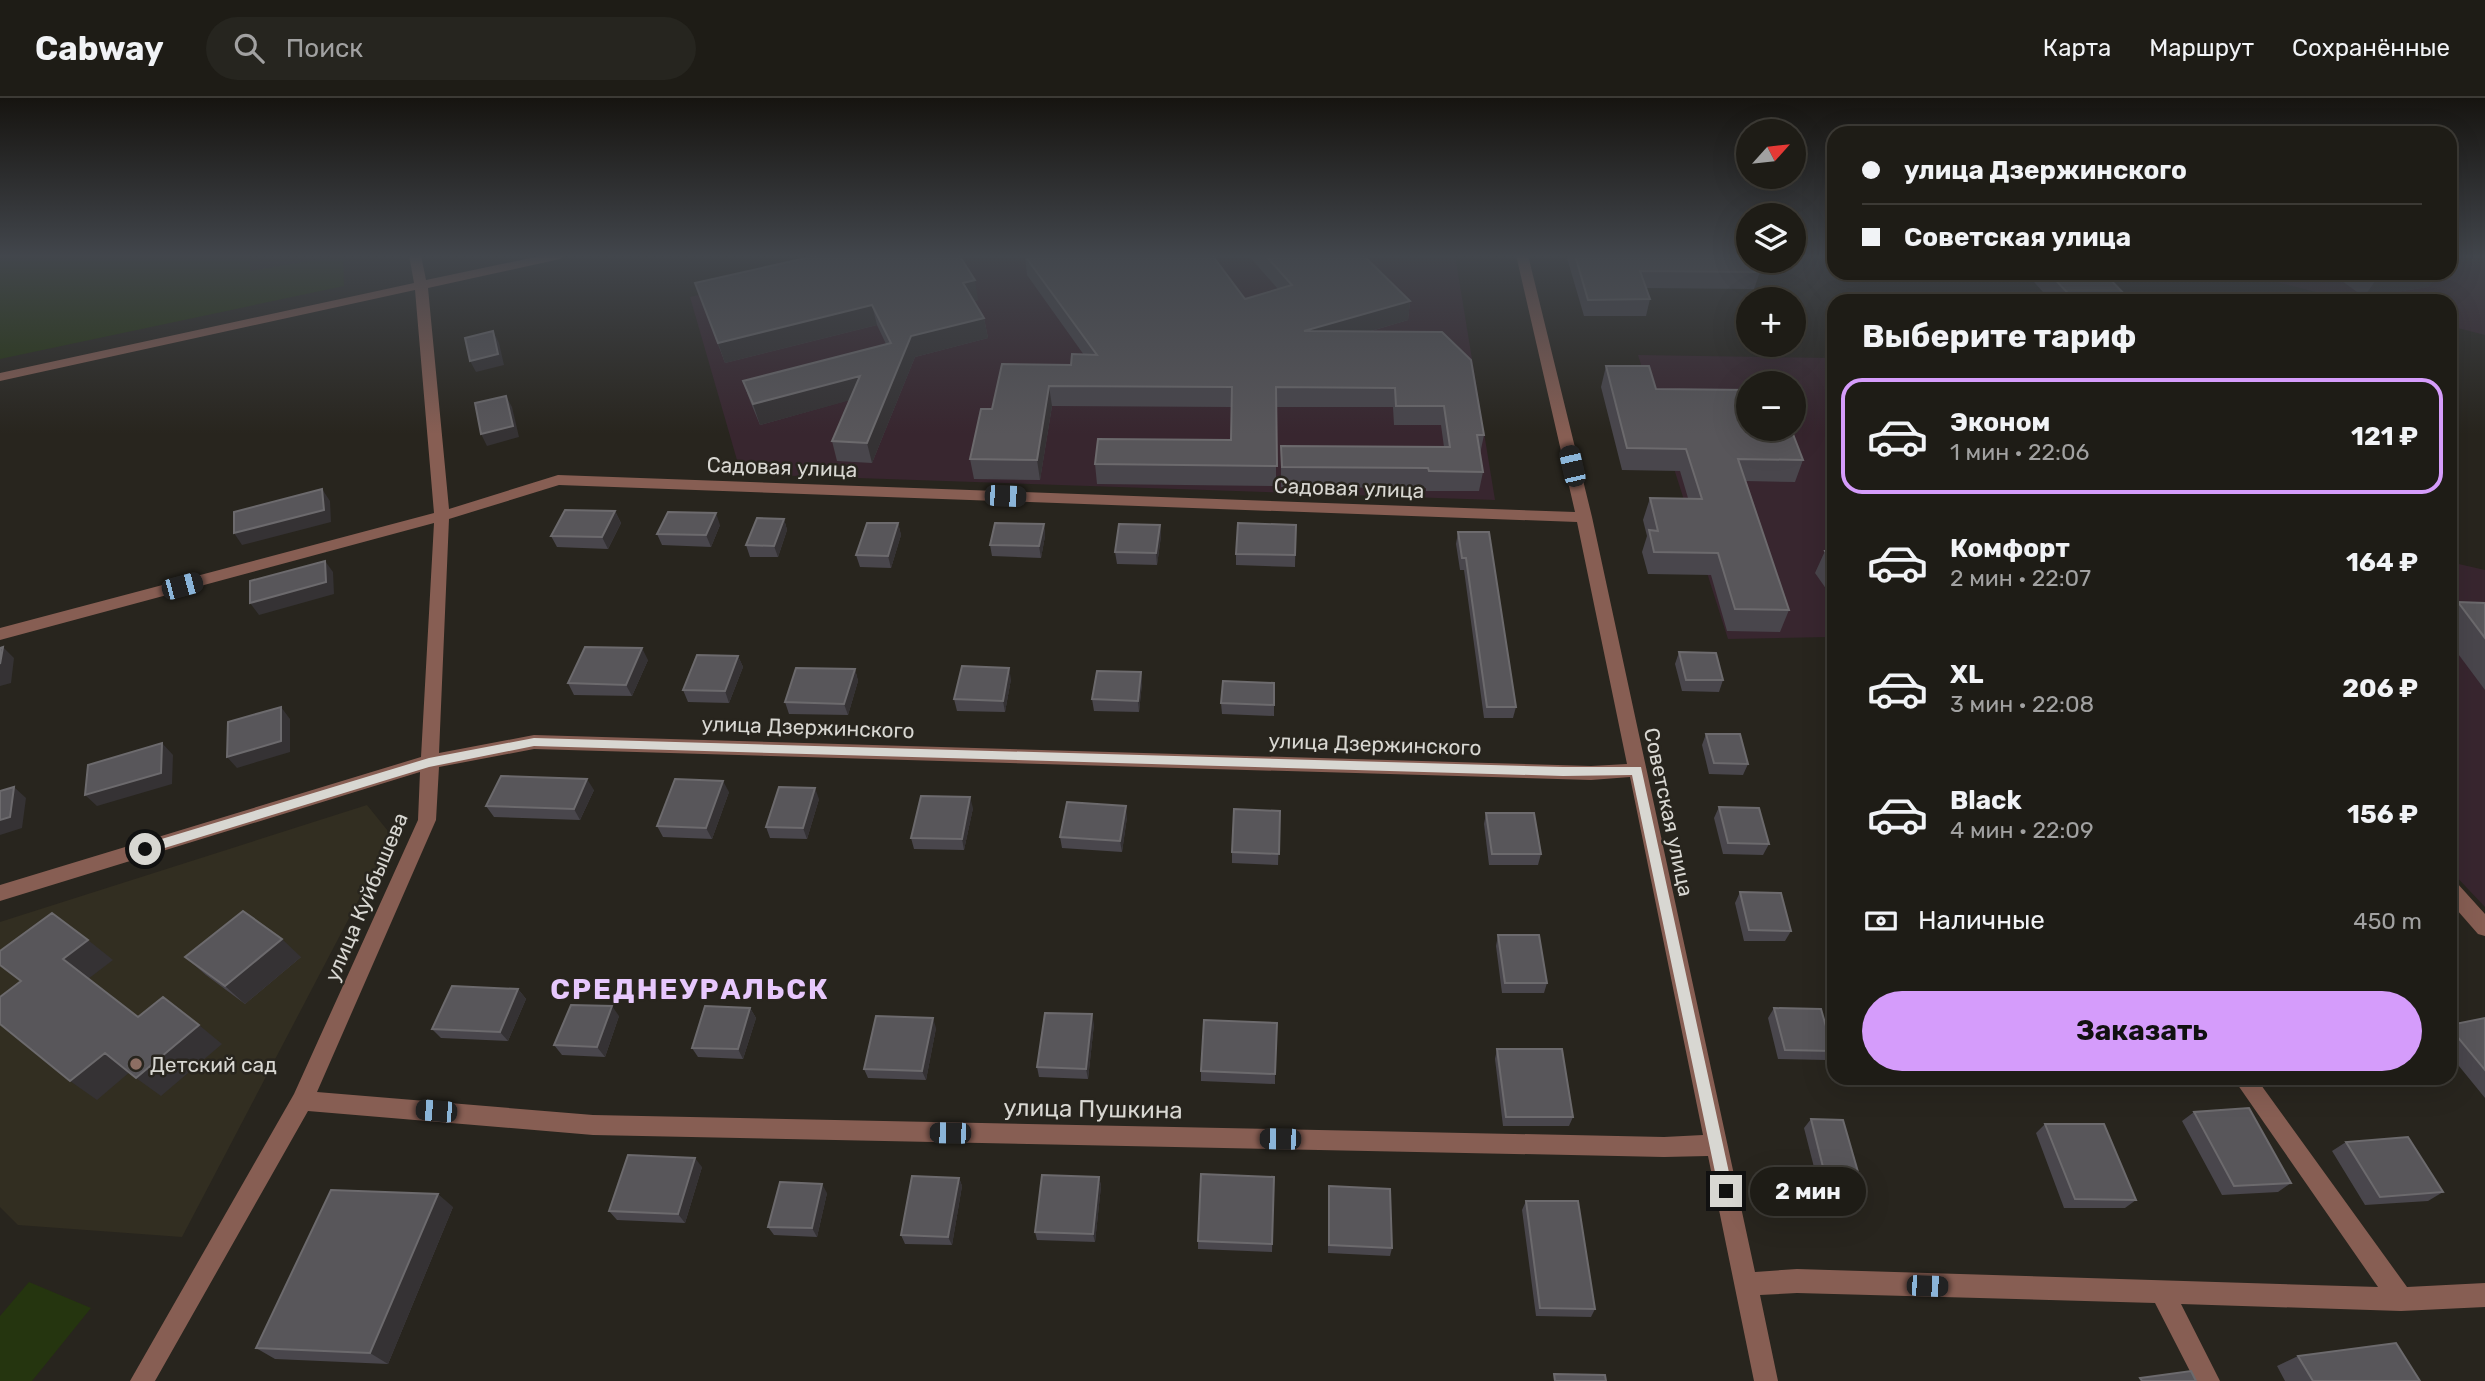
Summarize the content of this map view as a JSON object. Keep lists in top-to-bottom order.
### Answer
{
  "streets": {
    "street": [
      "Садовая улица",
      "улица Дзержинского",
      "Советская улица",
      "улица Куйбышева",
      "улица Пушкина"
    ]
  },
  "crossings": [
    ["Садовая улица", "Советская улица"],
    ["Садовая улица", "улица Куйбышева"],
    ["улица Дзержинского", "Советская улица"],
    ["улица Дзержинского", "улица Куйбышева"],
    ["Советская улица", "улица Пушкина"],
    ["улица Куйбышева", "улица Пушкина"]
  ],
  "districts": ["СРЕДНЕУРАЛЬСК"],
  "places": ["Детский сад"],
  "north": "top right",
  "page": {
    "header": "Cabway",
    "search": "Поиск",
    "nav": ["Карта", "Маршрут", "Сохранённые"],
    "map_buttons": ["+", "−"],
    "banner": ["улица Дзержинского", "Советская улица"],
    "heading": "Выберите тариф",
    "list": [
      {
        "name": "Эконом",
        "note": "1 мин · 22:06",
        "value": "121 ₽"
      },
      {
        "name": "Комфорт",
        "note": "2 мин · 22:07",
        "value": "164 ₽"
      },
      {
        "name": "XL",
        "note": "3 мин · 22:08",
        "value": "206 ₽"
      },
      {
        "name": "Black",
        "note": "4 мин · 22:09",
        "value": "156 ₽"
      }
    ],
    "pay": ["Наличные", "450 m"],
    "buttons": "Заказать",
    "bubble": "2 мин"
  }
}
